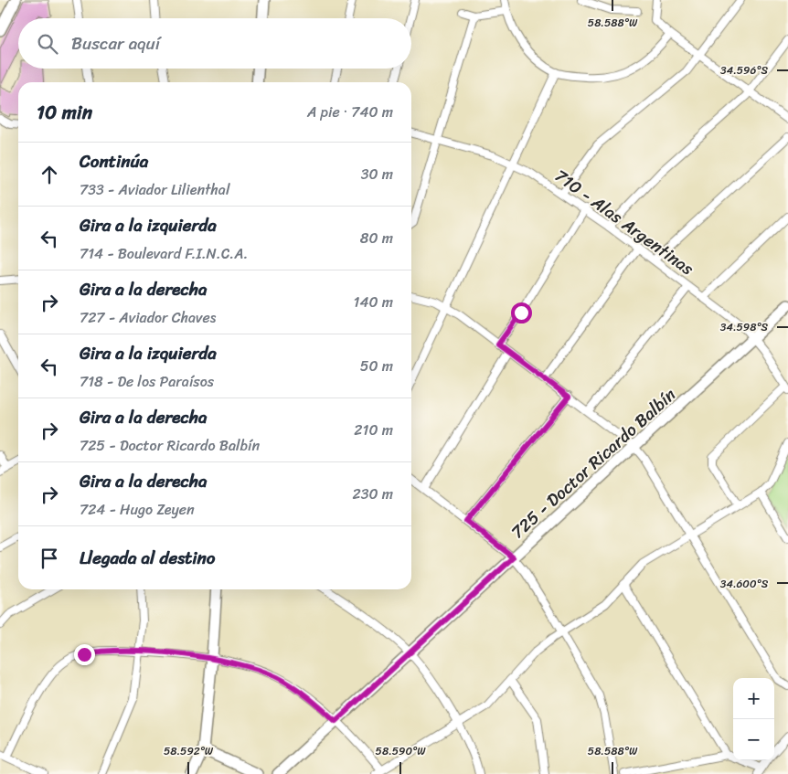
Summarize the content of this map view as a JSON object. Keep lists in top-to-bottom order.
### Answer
{
  "streets": {
    "street": ["710 - Alas Argentinas", "725 - Doctor Ricardo Balbín"]
  },
  "crossings": [
    ["710 - Alas Argentinas", "725 - Doctor Ricardo Balbín"]
  ],
  "page": {
    "search": "Buscar aquí",
    "heading": ["10 min", "A pie · 740 m"],
    "list": [
      ["Continúa", "733 - Aviador Lilienthal", "30 m"],
      ["Gira a la izquierda", "714 - Boulevard F.I.N.C.A.", "80 m"],
      ["Gira a la derecha", "727 - Aviador Chaves", "140 m"],
      ["Gira a la izquierda", "718 - De los Paraísos", "50 m"],
      ["Gira a la derecha", "725 - Doctor Ricardo Balbín", "210 m"],
      ["Gira a la derecha", "724 - Hugo Zeyen", "230 m"],
      "Llegada al destino"
    ],
    "map_buttons": ["+", "−"]
  },
  "coordinates": [
    "58.588°W",
    "34.596°S",
    "34.598°S",
    "34.600°S",
    "58.592°W",
    "58.590°W"
  ]
}
